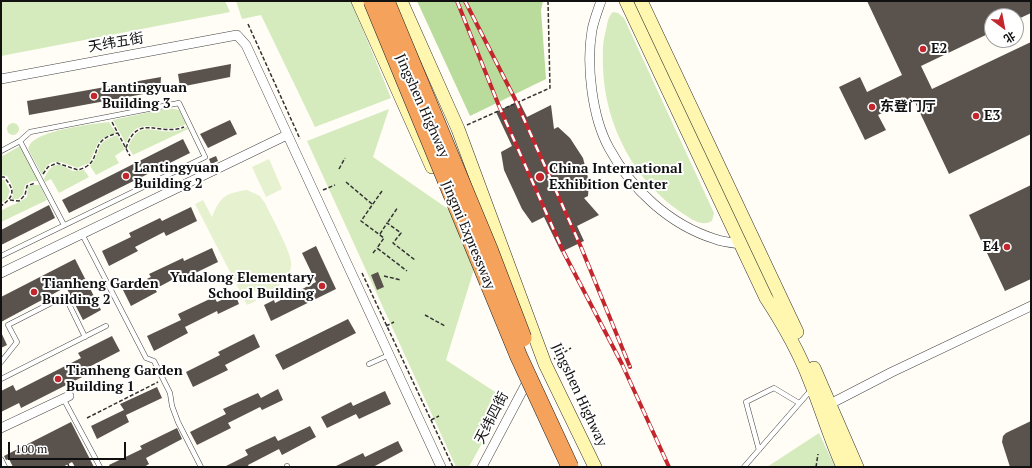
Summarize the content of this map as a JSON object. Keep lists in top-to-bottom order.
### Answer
{
  "streets": {
    "highway": ["Jingmi Expressway"],
    "street": ["天纬五街", "Jingshen Highway", "天纬四街"]
  },
  "crossings": [
    ["Jingshen Highway", "天纬四街"]
  ],
  "places": [
    "E2",
    "Lantingyuan Building 3",
    "东登门厅",
    "E3",
    "Lantingyuan Building 2",
    "China International Exhibition Center",
    "E4",
    "Yudalong Elementary School Building",
    "Tianheng Garden Building 2",
    "Tianheng Garden Building 1"
  ],
  "scale_bar": "100 m",
  "north": "bottom right"
}
